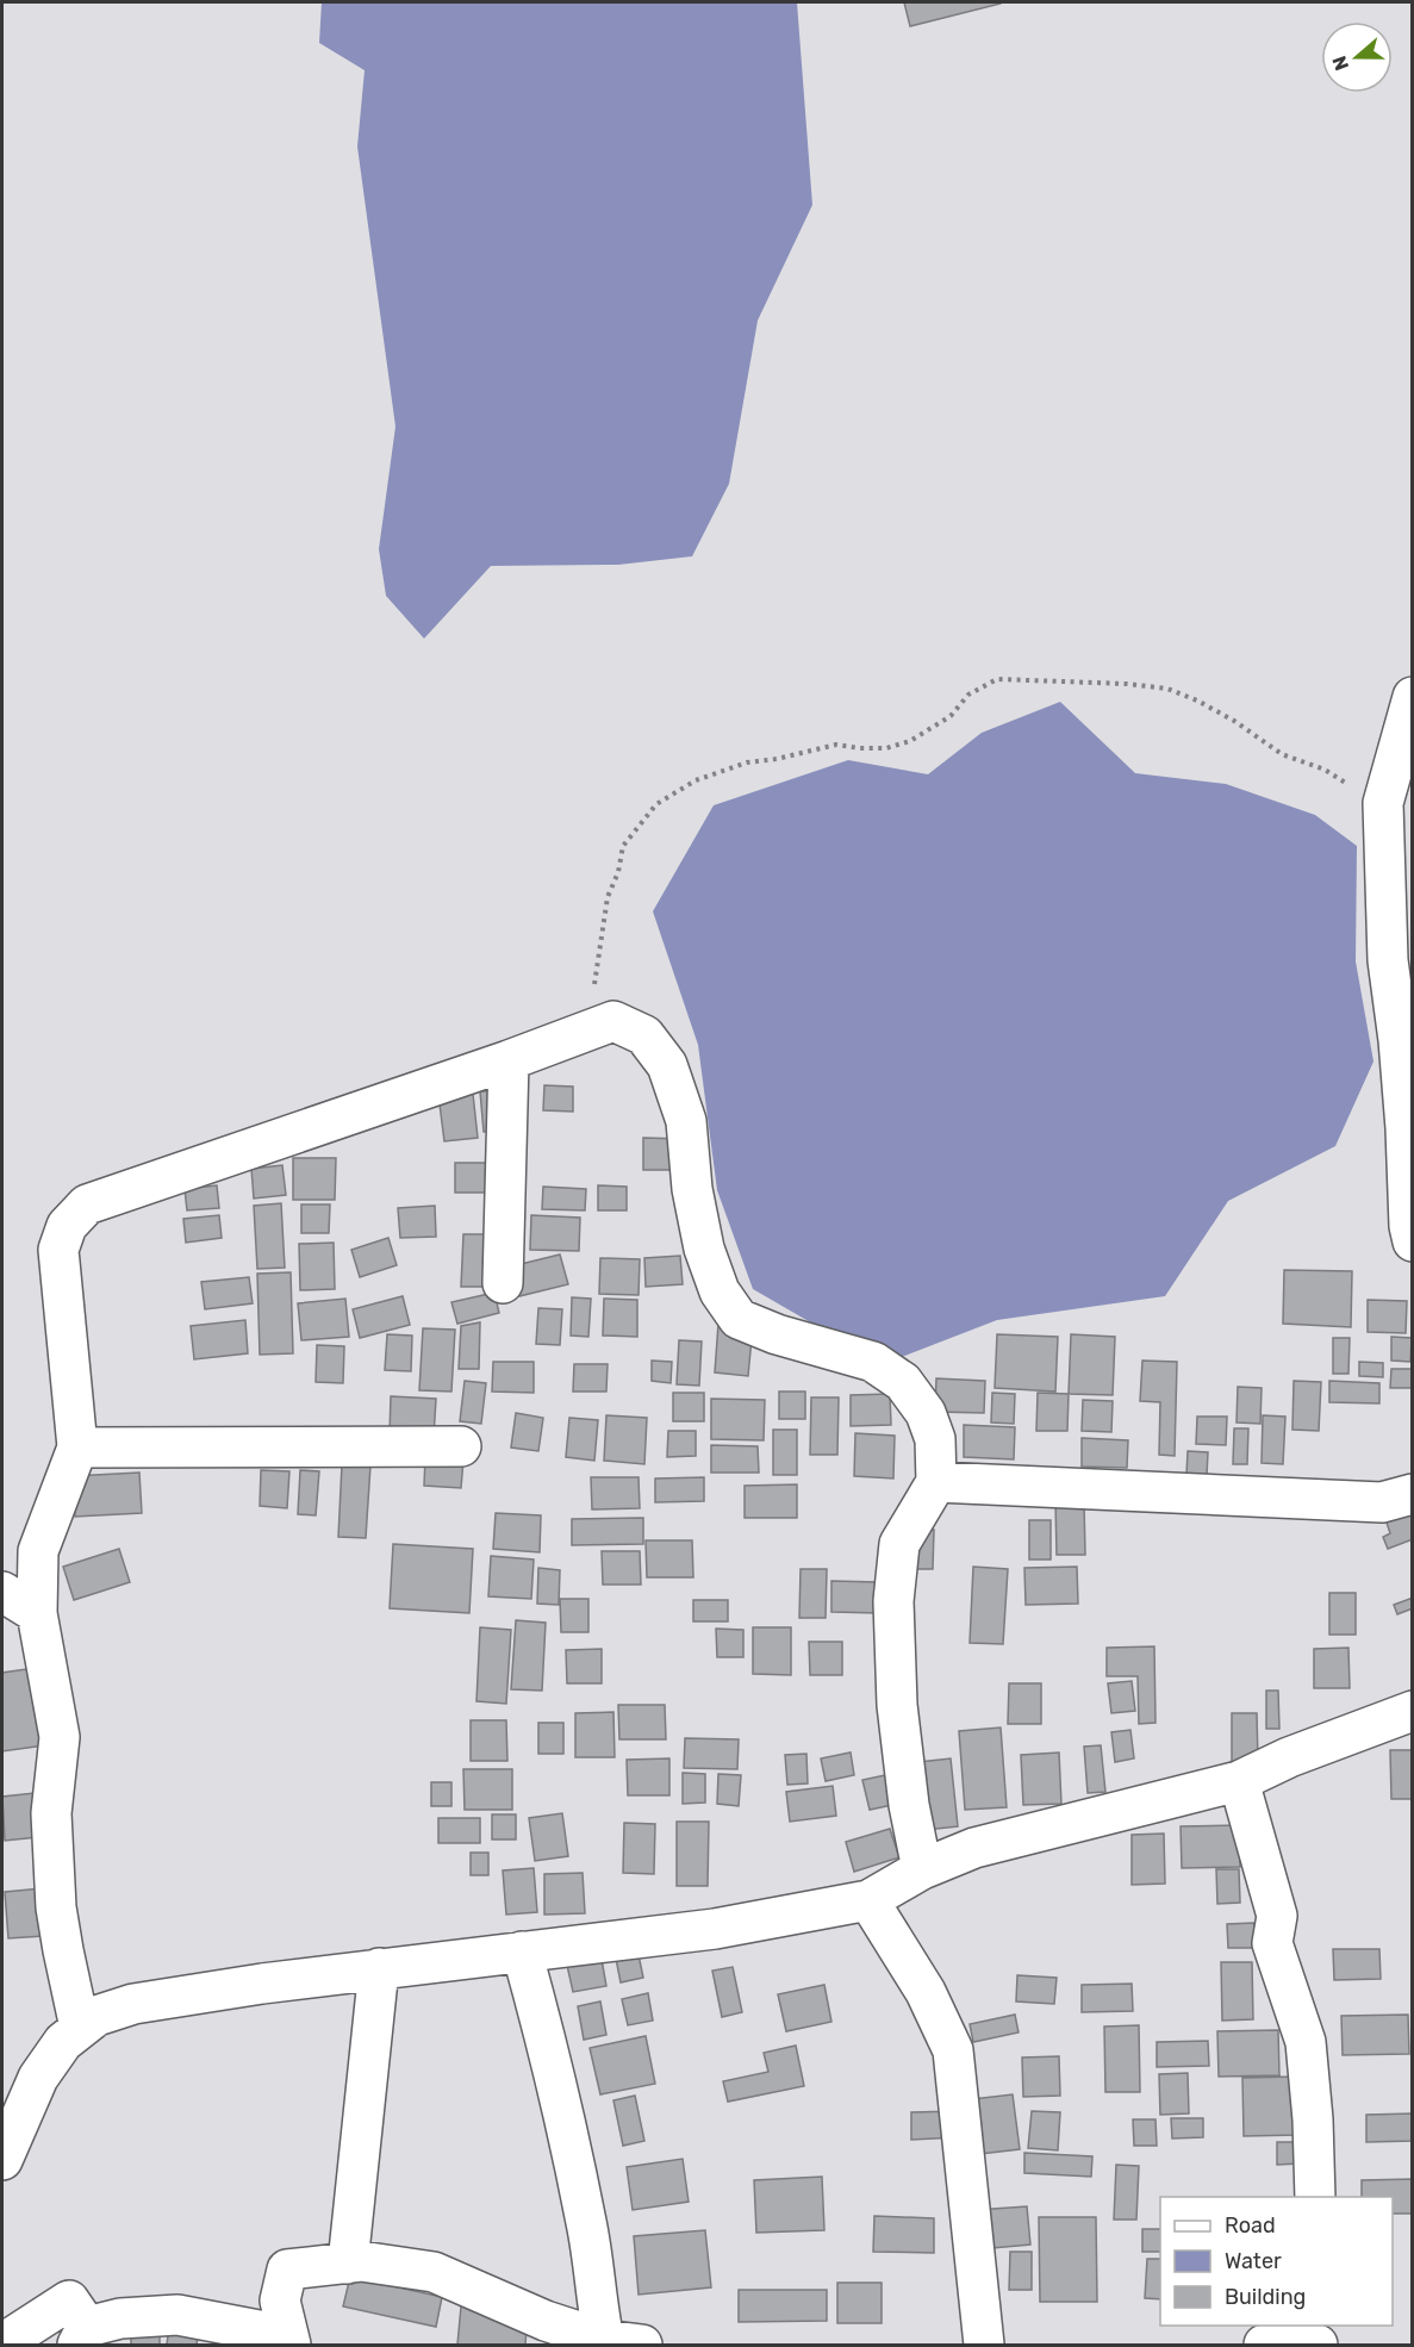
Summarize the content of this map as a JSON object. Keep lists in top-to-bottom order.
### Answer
{
  "legend": ["Road", "Water", "Building"],
  "north": "left"
}
